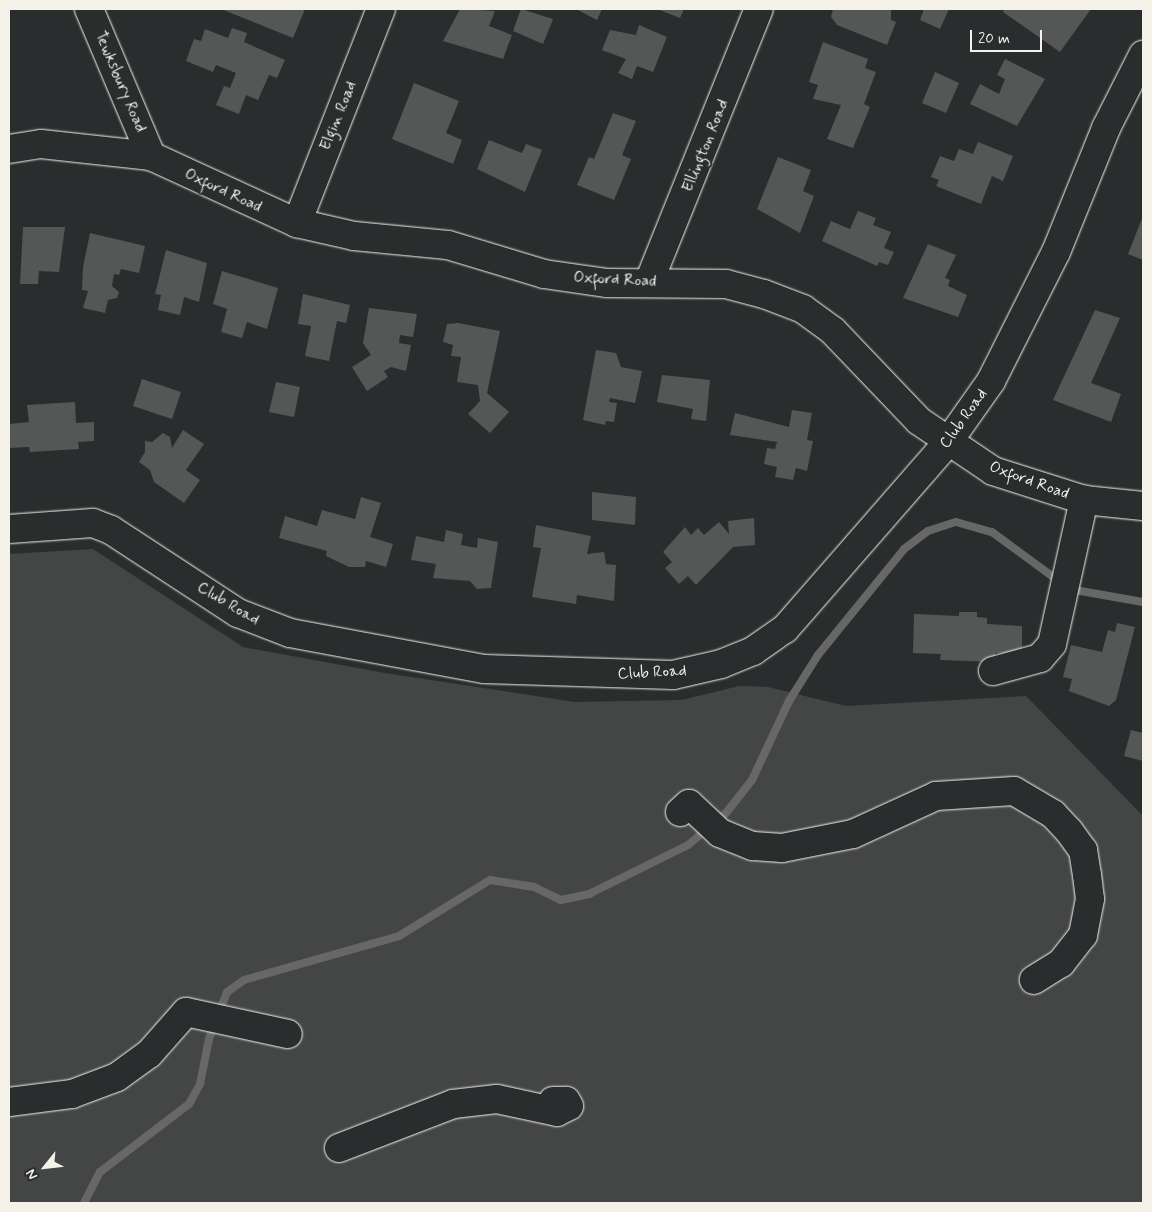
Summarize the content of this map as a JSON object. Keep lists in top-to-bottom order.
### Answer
{
  "streets": {
    "street": [
      "Tewksbury Road",
      "Elgin Road",
      "Ellington Road",
      "Oxford Road",
      "Club Road"
    ]
  },
  "crossings": [
    ["Tewksbury Road", "Oxford Road"],
    ["Elgin Road", "Oxford Road"],
    ["Ellington Road", "Oxford Road"],
    ["Oxford Road", "Club Road"]
  ],
  "scale_bar": "20 m",
  "north": "bottom left"
}
